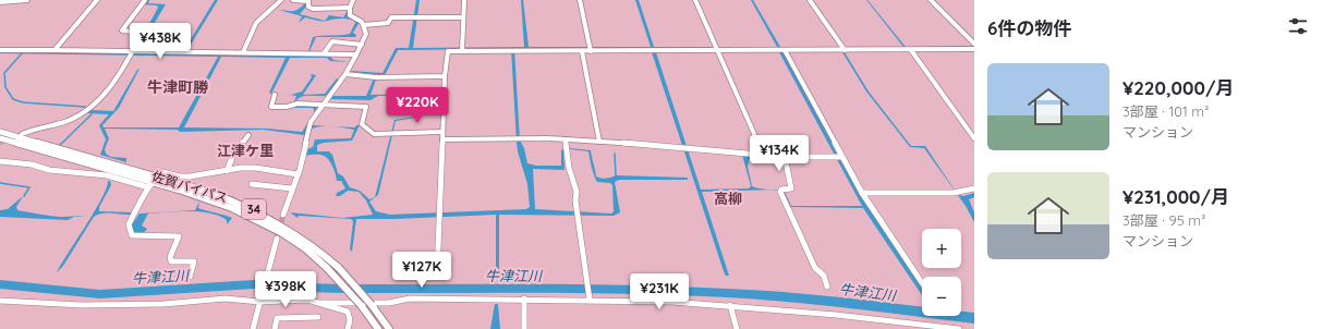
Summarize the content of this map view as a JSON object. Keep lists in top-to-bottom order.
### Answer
{
  "streets": {
    "highway": ["佐賀バイパス", "34"]
  },
  "districts": ["牛津町勝", "江津ケ里", "高柳"],
  "water": ["牛津江川"],
  "page": {
    "heading": "6件の物件",
    "price": [
      "¥438K",
      "¥220K",
      "¥134K",
      "¥127K",
      "¥398K",
      "¥231K"
    ],
    "list": [
      {
        "name": "¥220,000/月",
        "note": "3部屋 · 101 m² · マンション"
      },
      {
        "name": "¥231,000/月",
        "note": "3部屋 · 95 m² · マンション"
      }
    ],
    "map_buttons": ["+", "−"]
  }
}
